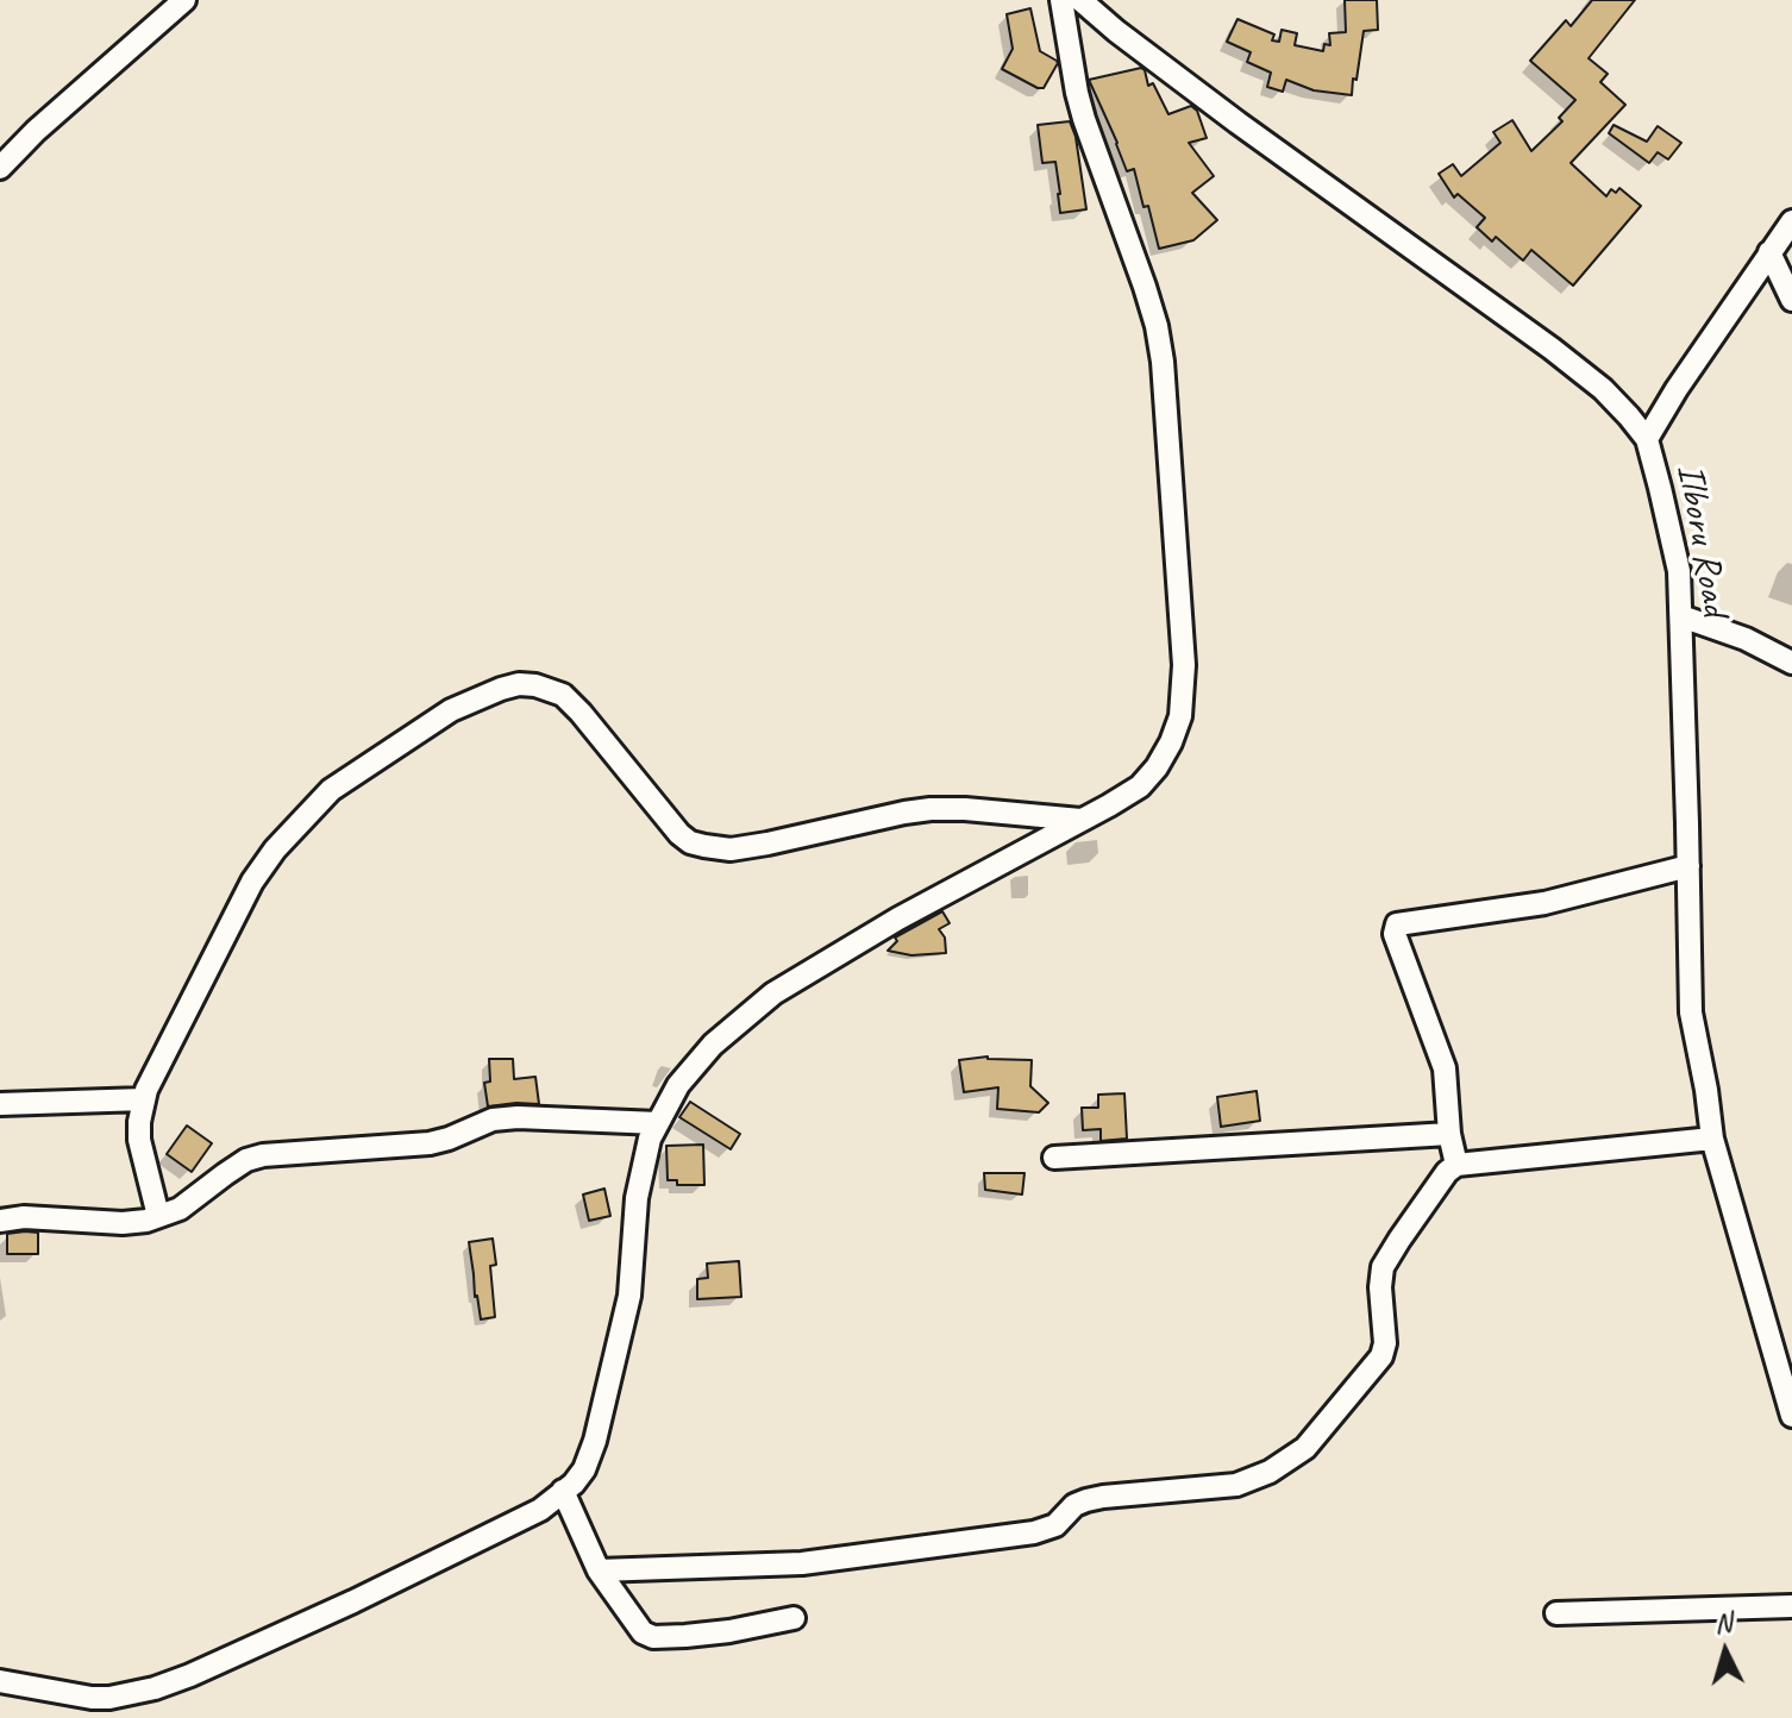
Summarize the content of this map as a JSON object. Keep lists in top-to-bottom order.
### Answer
{
  "streets": {
    "street": ["Ilboru Road"]
  },
  "north": "top"
}
